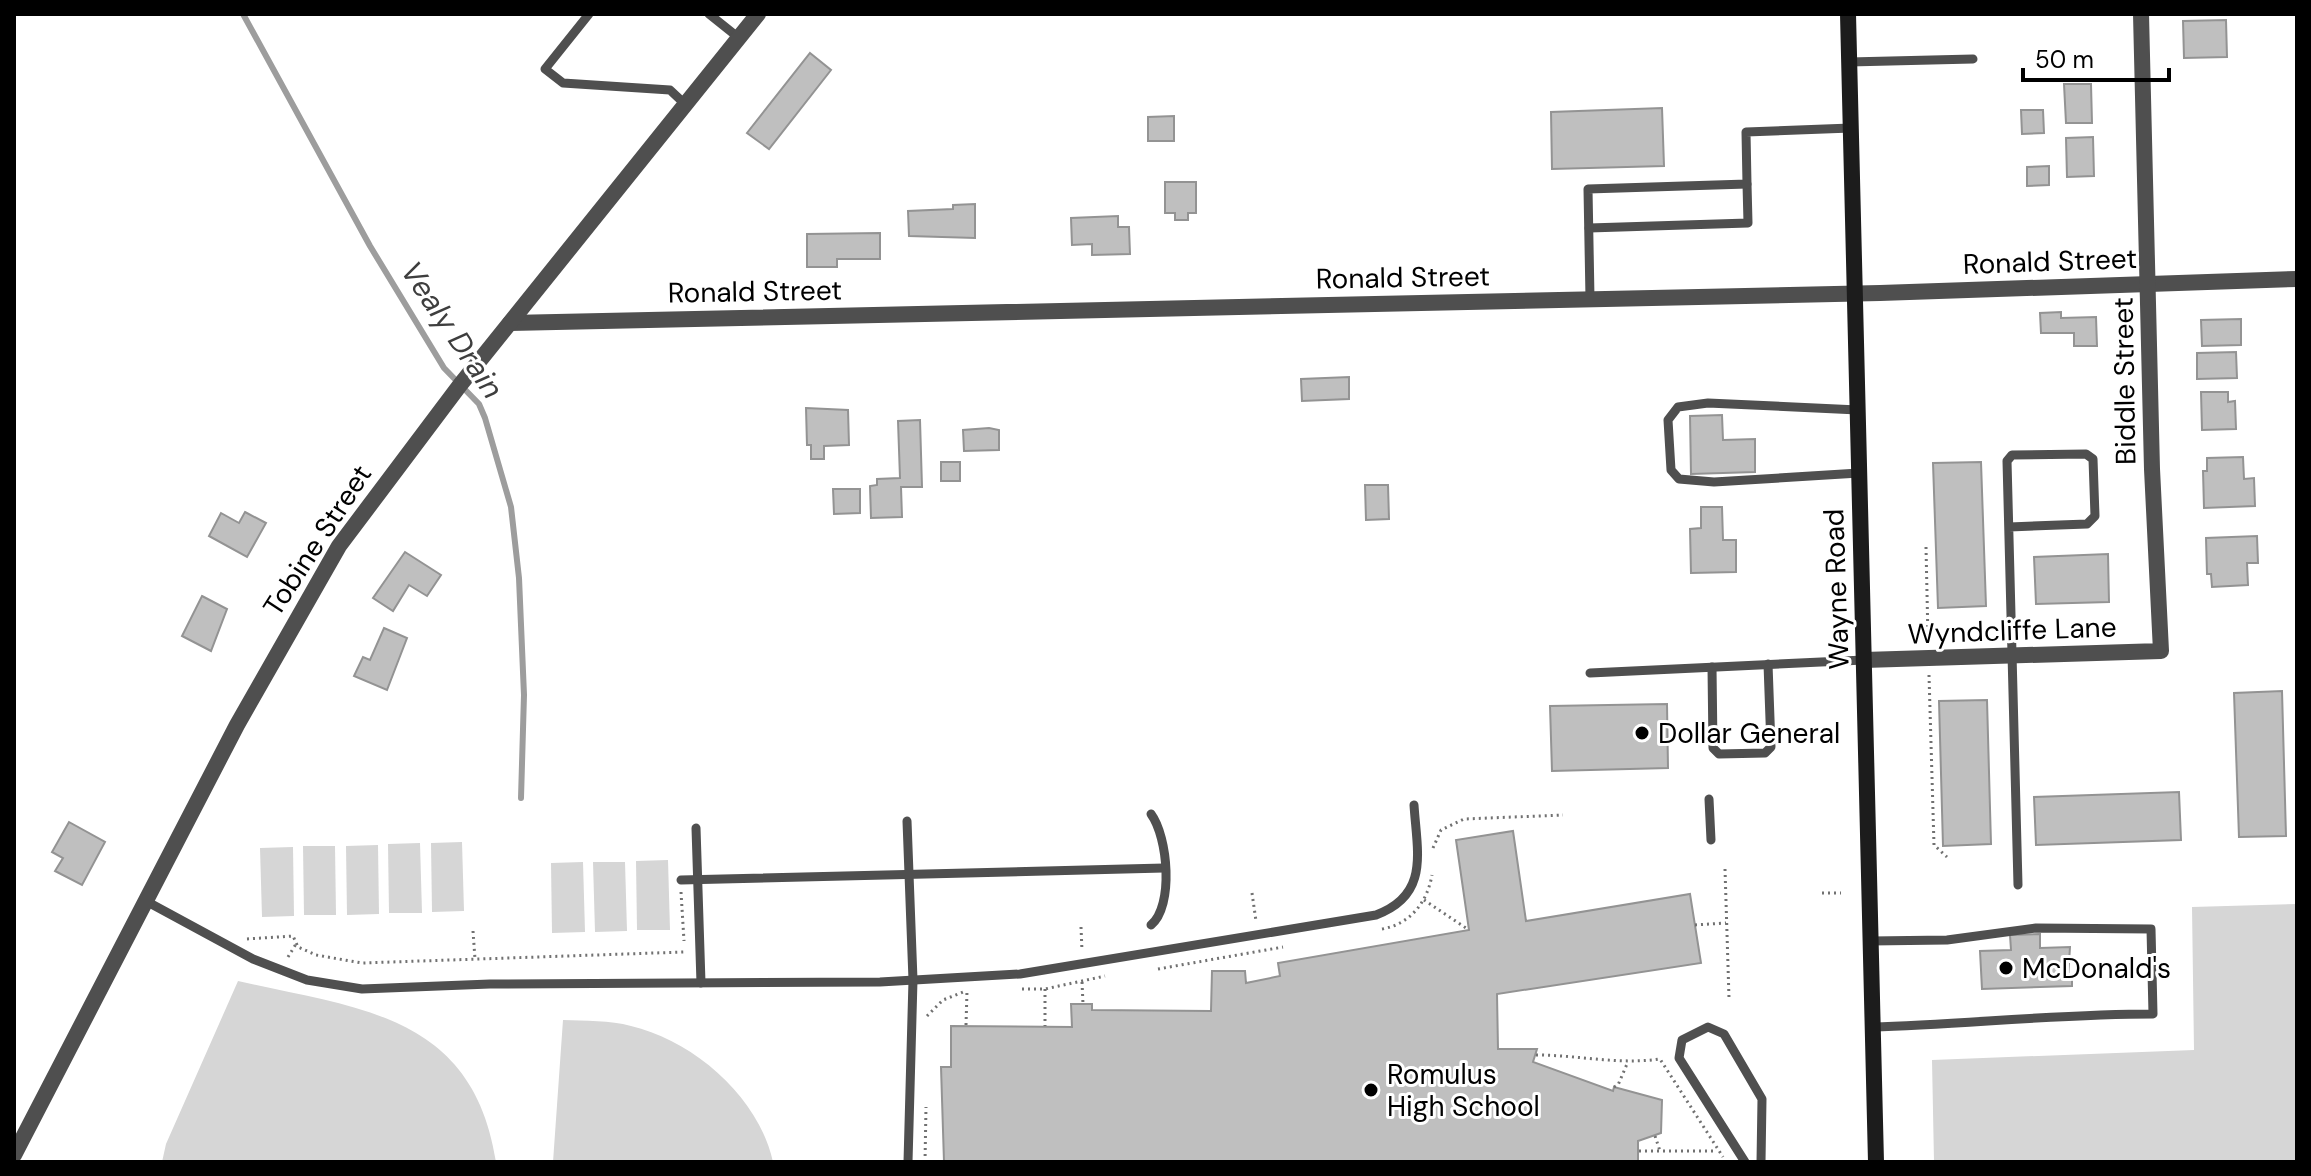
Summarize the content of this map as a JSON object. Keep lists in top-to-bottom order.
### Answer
{
  "streets": {
    "main road": ["Wayne Road"],
    "street": [
      "Ronald Street",
      "Biddle Street",
      "Tobine Street",
      "Wyndcliffe Lane"
    ]
  },
  "crossings": [
    ["Ronald Street", "Biddle Street"],
    ["Ronald Street", "Tobine Street"],
    ["Ronald Street", "Wayne Road"],
    ["Biddle Street", "Wyndcliffe Lane"],
    ["Wayne Road", "Wyndcliffe Lane"]
  ],
  "water": ["Vealy Drain"],
  "places": ["Dollar General", "McDonald's", "Romulus High School"],
  "scale_bar": "50 m"
}
